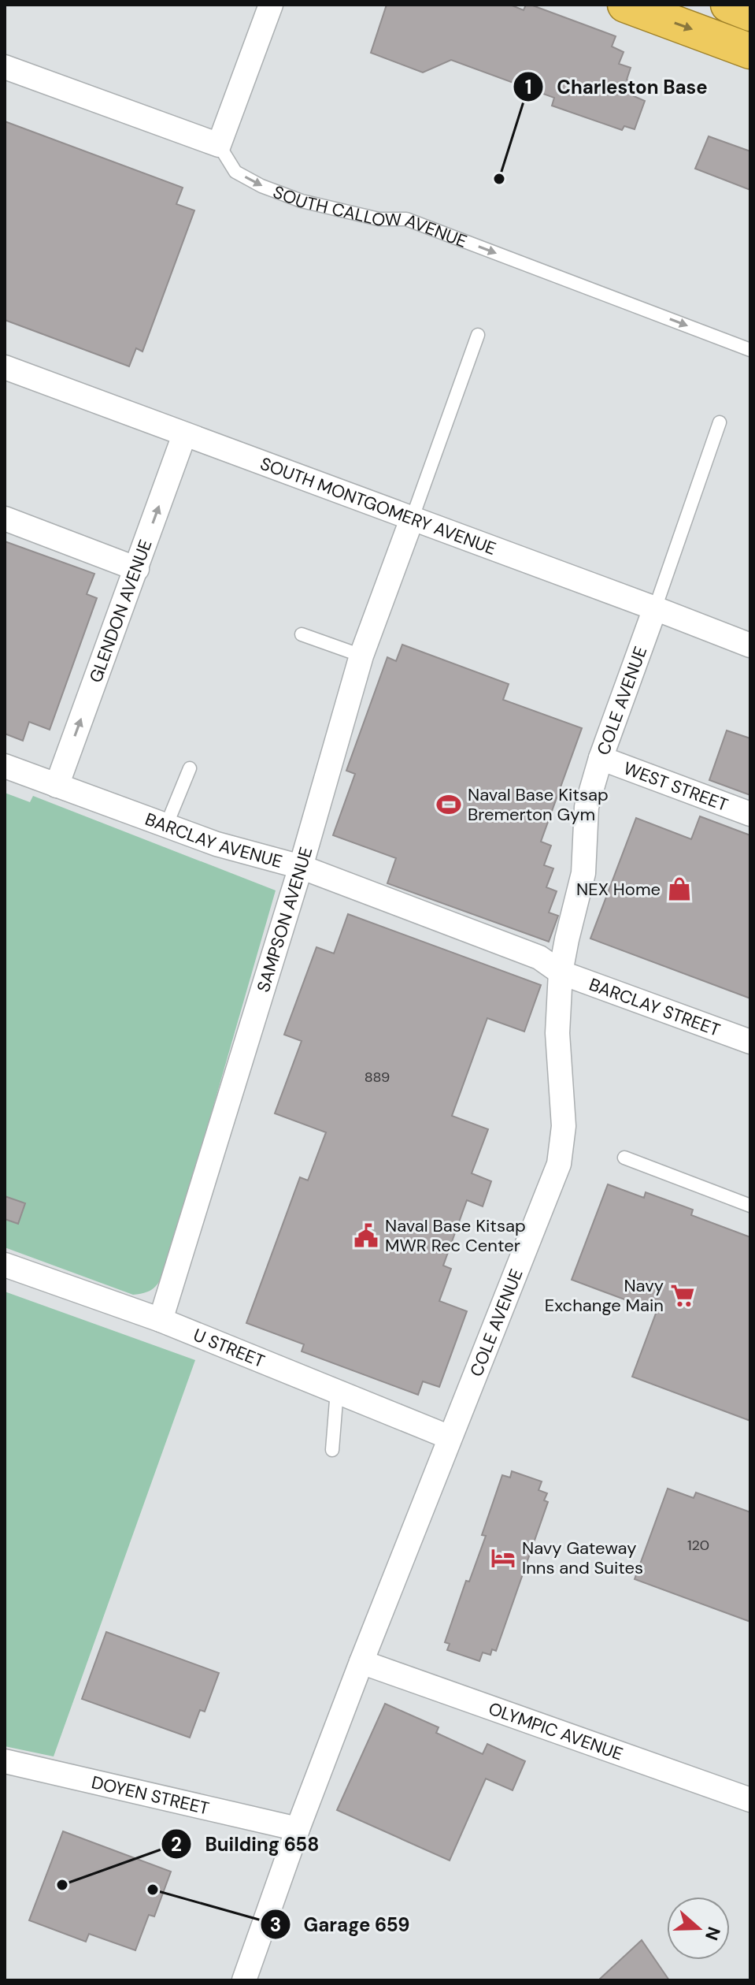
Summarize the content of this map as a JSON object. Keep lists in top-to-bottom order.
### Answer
{
  "streets": {
    "street": [
      "SOUTH MONTGOMERY AVENUE",
      "GLENDON AVENUE",
      "COLE AVENUE",
      "WEST STREET",
      "BARCLAY AVENUE",
      "SAMPSON AVENUE",
      "BARCLAY STREET",
      "U STREET",
      "OLYMPIC AVENUE",
      "DOYEN STREET"
    ],
    "lane": ["SOUTH CALLOW AVENUE"]
  },
  "crossings": [
    ["SOUTH MONTGOMERY AVENUE", "GLENDON AVENUE"],
    ["SOUTH MONTGOMERY AVENUE", "COLE AVENUE"],
    ["SOUTH MONTGOMERY AVENUE", "SAMPSON AVENUE"],
    ["GLENDON AVENUE", "BARCLAY AVENUE"],
    ["COLE AVENUE", "WEST STREET"],
    ["COLE AVENUE", "BARCLAY AVENUE"],
    ["COLE AVENUE", "BARCLAY STREET"],
    ["COLE AVENUE", "U STREET"],
    ["COLE AVENUE", "OLYMPIC AVENUE"],
    ["COLE AVENUE", "DOYEN STREET"],
    ["BARCLAY AVENUE", "SAMPSON AVENUE"],
    ["BARCLAY AVENUE", "BARCLAY STREET"],
    ["SAMPSON AVENUE", "U STREET"]
  ],
  "one_way": ["SOUTH CALLOW AVENUE", "GLENDON AVENUE"],
  "places": {
    "other": ["Charleston Base", "Building 658", "Garage 659"],
    "sports": ["Naval Base Kitsap Bremerton Gym"],
    "shop": ["NEX Home"],
    "public building": ["Naval Base Kitsap MWR Rec Center"],
    "supermarket": ["Navy Exchange Main"],
    "hotel": ["Navy Gateway Inns and Suites"]
  },
  "house_numbers": ["889", "120"],
  "north": "right"
}
